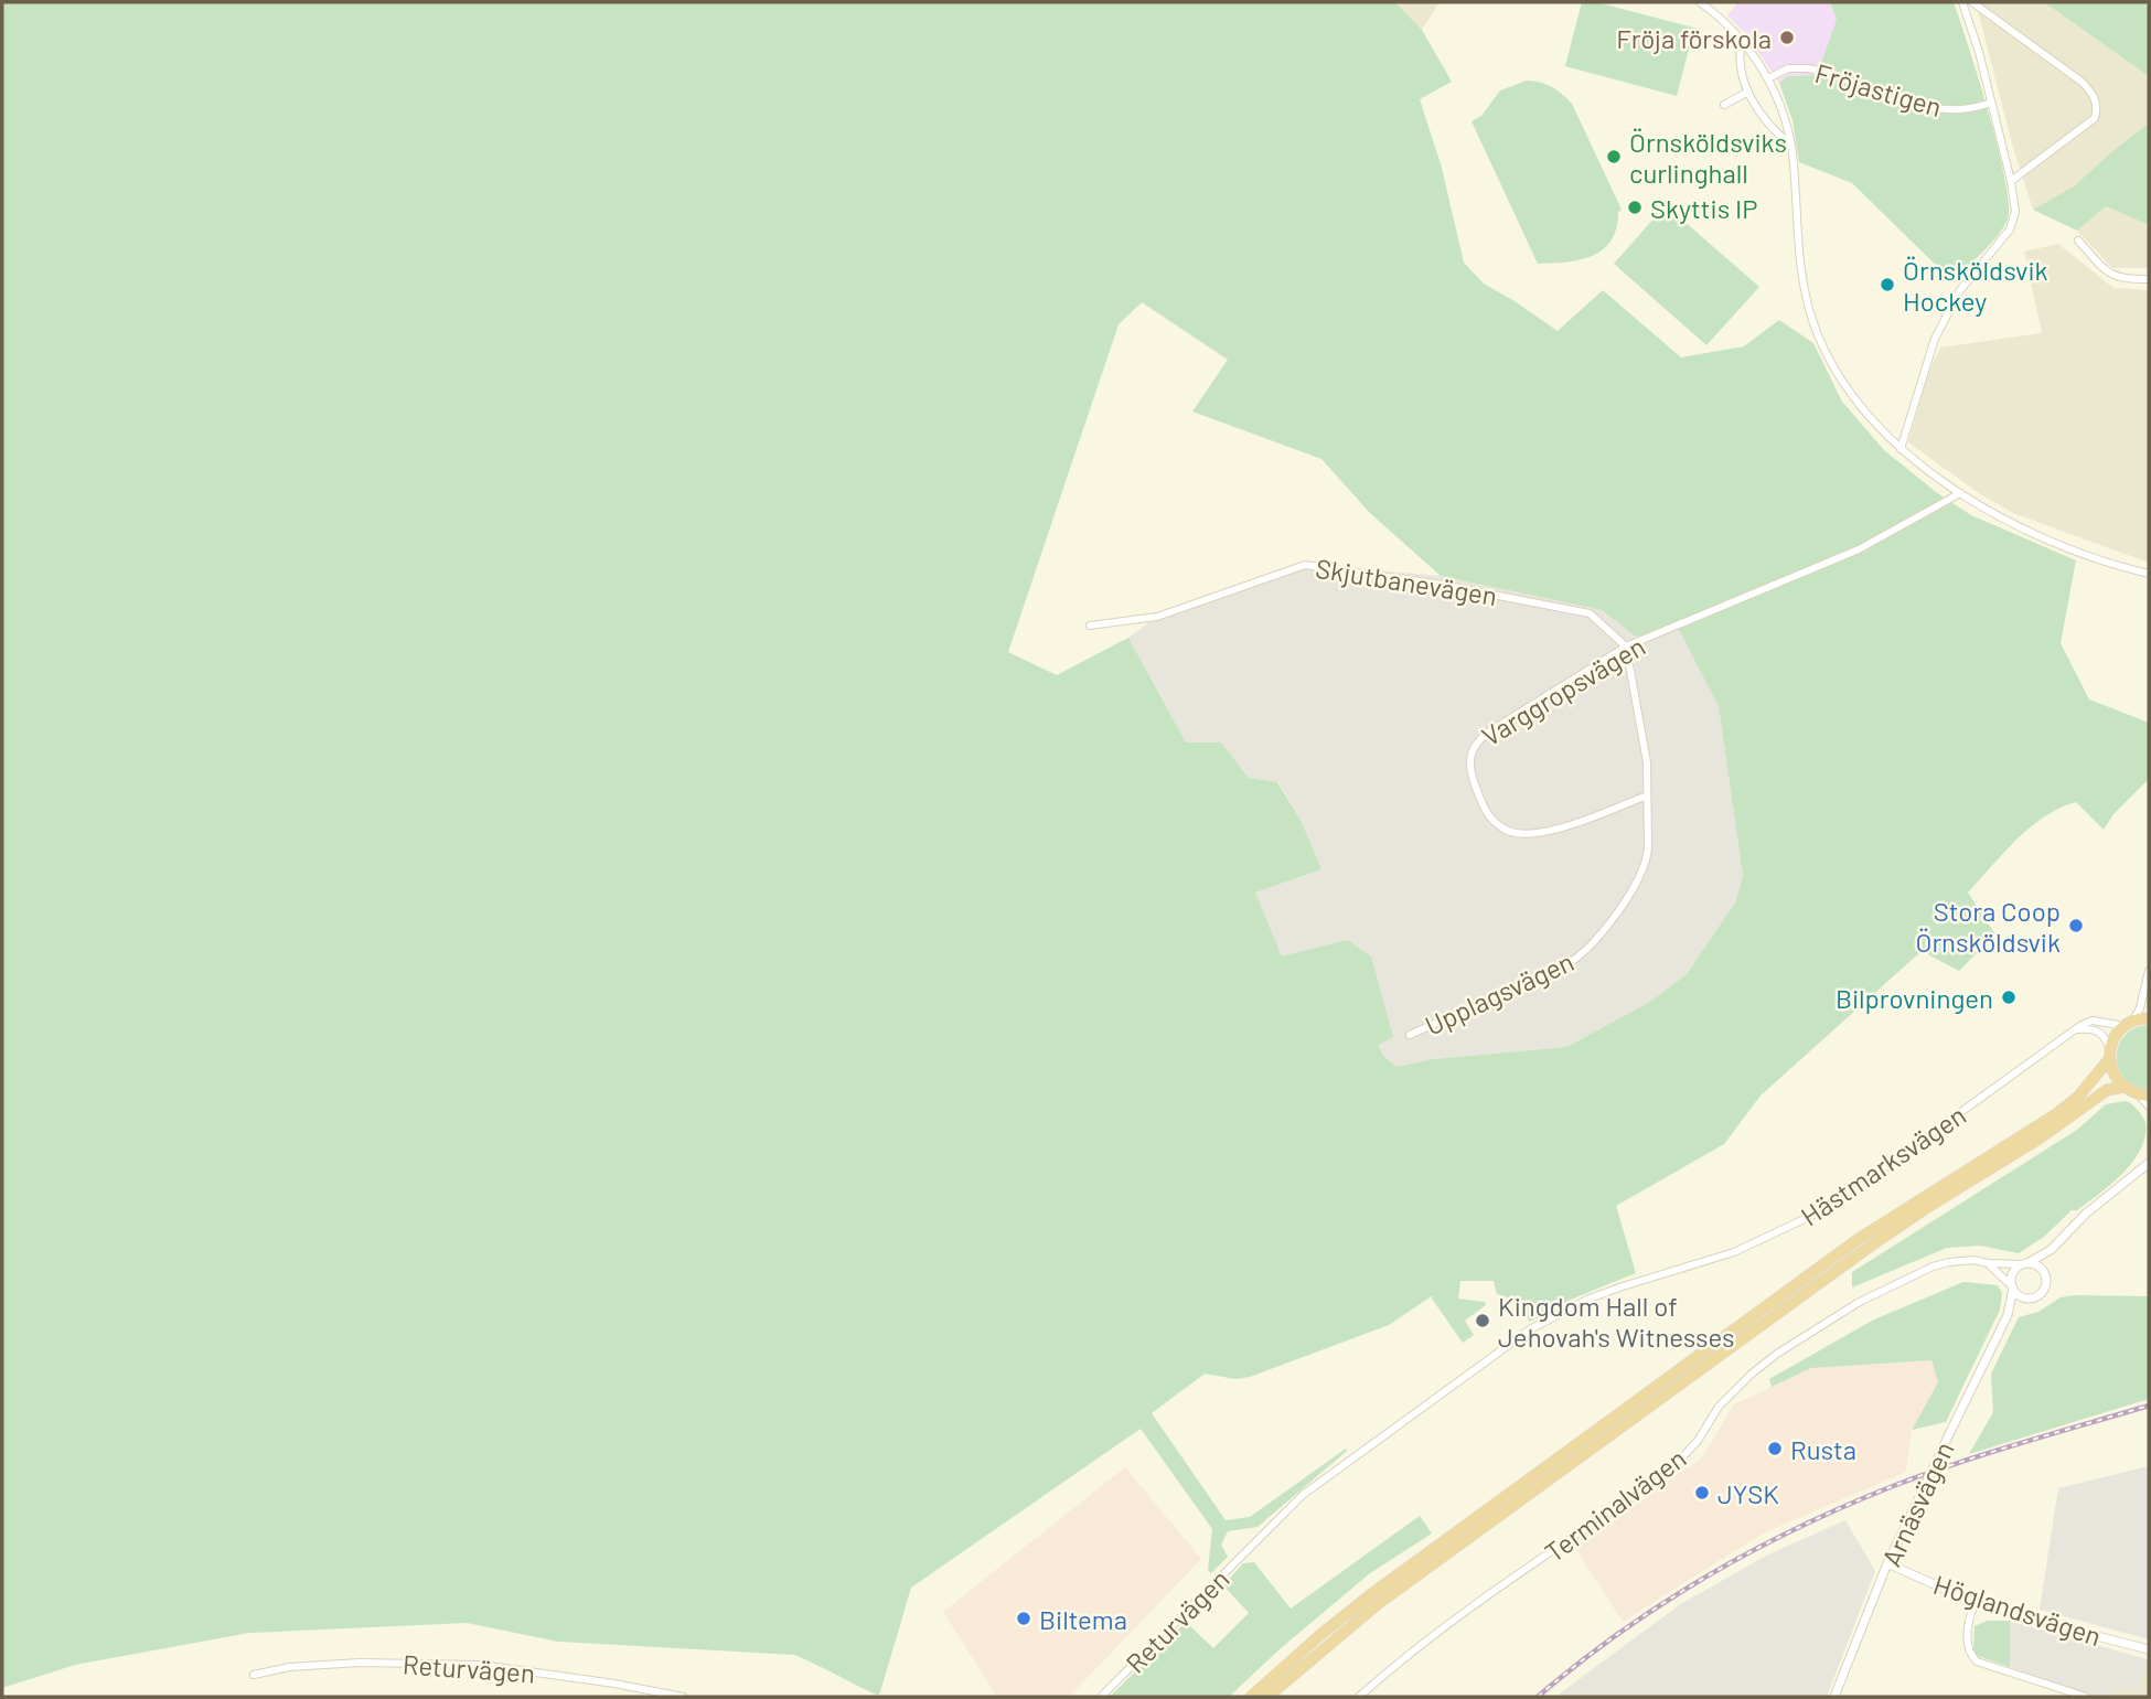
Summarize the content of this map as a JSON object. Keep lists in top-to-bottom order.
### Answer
{
  "streets": {
    "street": [
      "Fröjastigen",
      "Skjutbanevägen",
      "Varggropsvägen",
      "Upplagsvägen",
      "Hästmarksvägen",
      "Arnäsvägen",
      "Terminalvägen",
      "Höglandsvägen",
      "Returvägen"
    ]
  },
  "crossings": [
    ["Skjutbanevägen", "Varggropsvägen"],
    ["Skjutbanevägen", "Upplagsvägen"],
    ["Varggropsvägen", "Upplagsvägen"],
    ["Hästmarksvägen", "Returvägen"],
    ["Arnäsvägen", "Terminalvägen"],
    ["Arnäsvägen", "Höglandsvägen"]
  ],
  "places": [
    "Fröja förskola",
    "Örnsköldsviks curlinghall",
    "Skyttis IP",
    "Örnsköldsvik Hockey",
    "Stora Coop Örnsköldsvik",
    "Bilprovningen",
    "Kingdom Hall of Jehovah's Witnesses",
    "Rusta",
    "JYSK",
    "Biltema"
  ]
}
